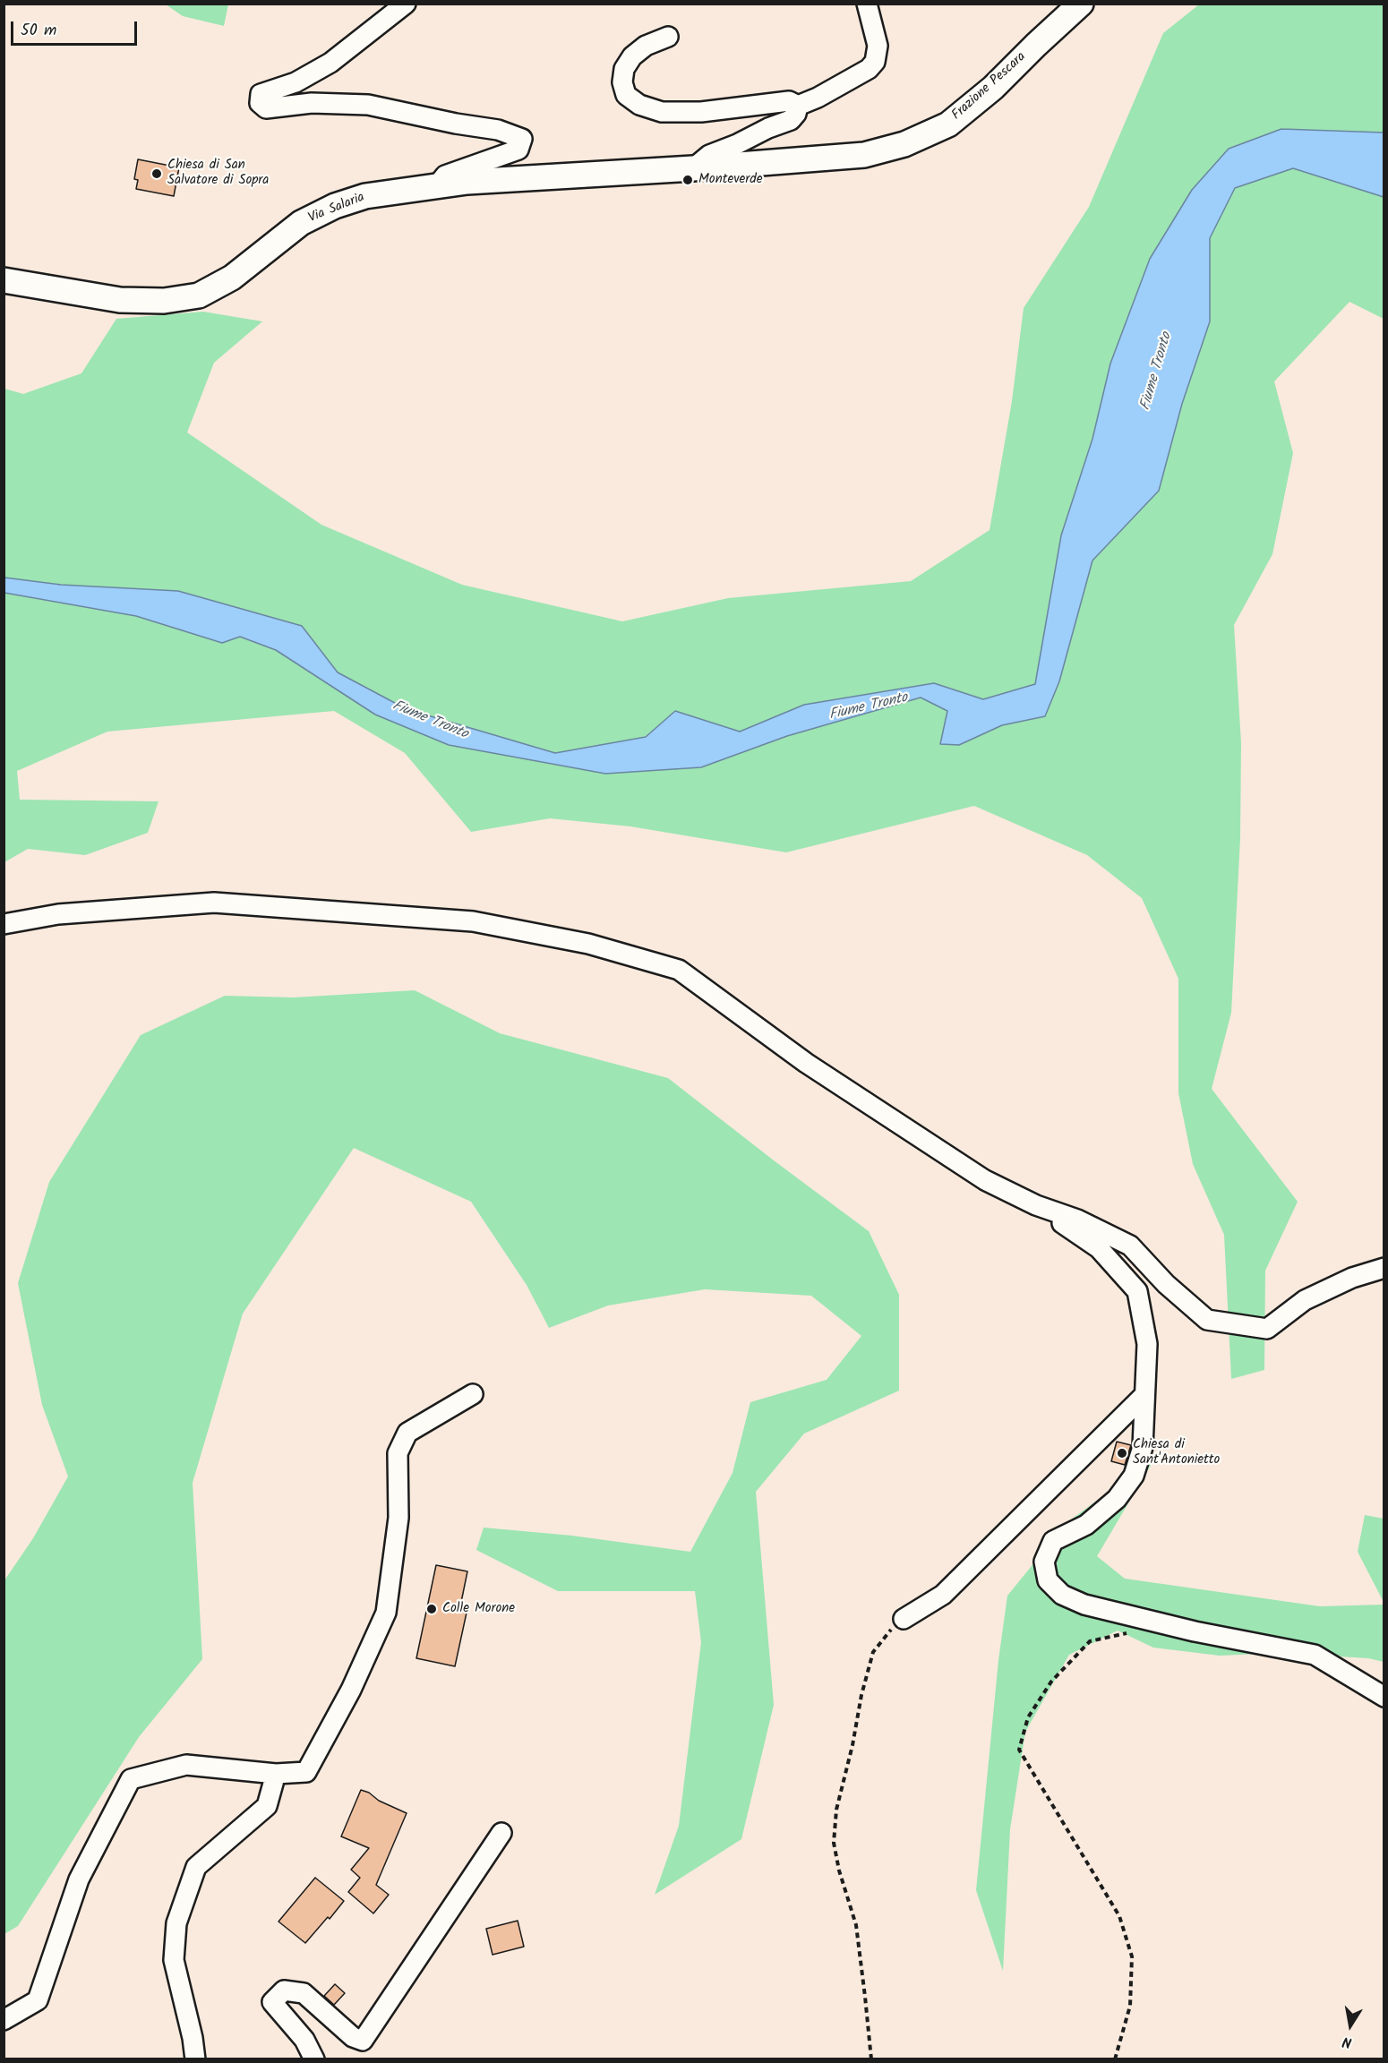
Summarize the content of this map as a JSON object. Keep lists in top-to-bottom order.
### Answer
{
  "streets": {
    "main road": ["Frazione Pescara", "Via Salaria"]
  },
  "crossings": [
    ["Frazione Pescara", "Via Salaria"]
  ],
  "water": ["Fiume Tronto"],
  "places": [
    "Chiesa di San Salvatore di Sopra",
    "Monteverde",
    "Chiesa di Sant'Antonietto",
    "Colle Morone"
  ],
  "scale_bar": "50 m",
  "north": "bottom"
}
